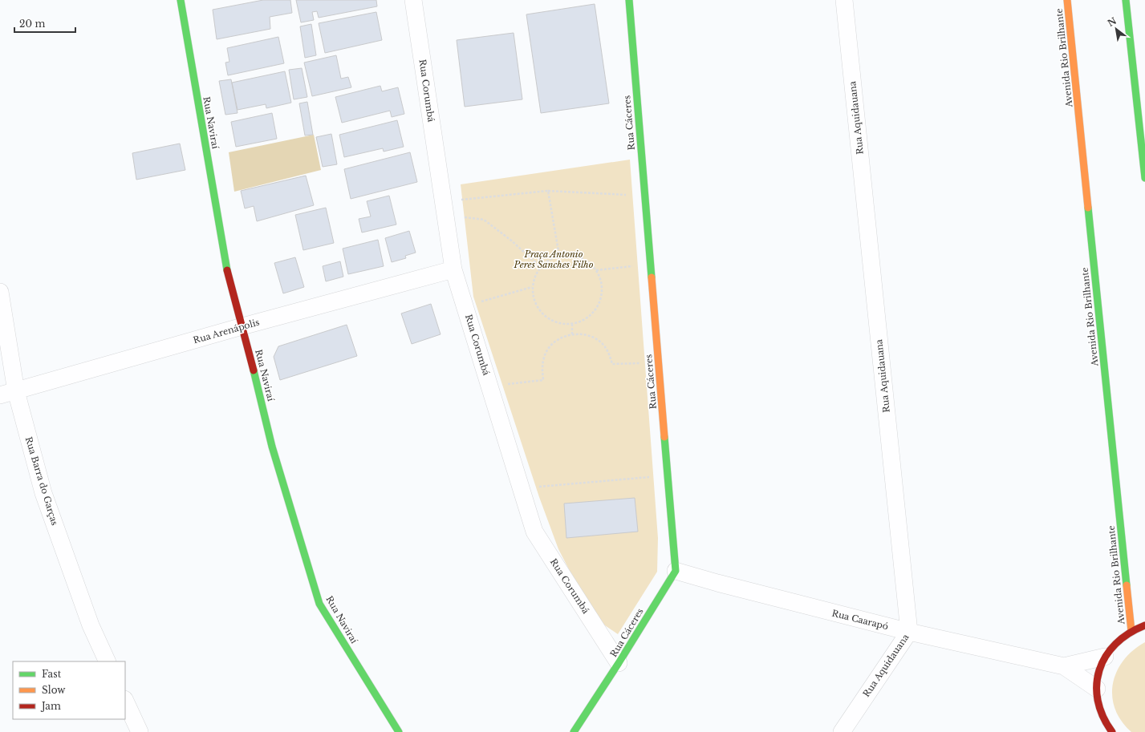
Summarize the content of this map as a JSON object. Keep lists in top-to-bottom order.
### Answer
{
  "streets": {
    "street": [
      "Avenida Rio Brilhante",
      "Rua Corumbá",
      "Rua Aquidauana",
      "Rua Naviraí",
      "Rua Cáceres",
      "Rua Arenápolis",
      "Rua Barra do Garças",
      "Rua Caarapó"
    ]
  },
  "crossings": [
    ["Rua Corumbá", "Rua Cáceres"],
    ["Rua Corumbá", "Rua Arenápolis"],
    ["Rua Aquidauana", "Rua Caarapó"],
    ["Rua Naviraí", "Rua Arenápolis"],
    ["Rua Cáceres", "Rua Caarapó"],
    ["Rua Arenápolis", "Rua Barra do Garças"]
  ],
  "parks": ["Praça Antonio Peres Sanches Filho"],
  "legend": ["Fast", "Slow", "Jam"],
  "scale_bar": "20 m",
  "north": "top left"
}
